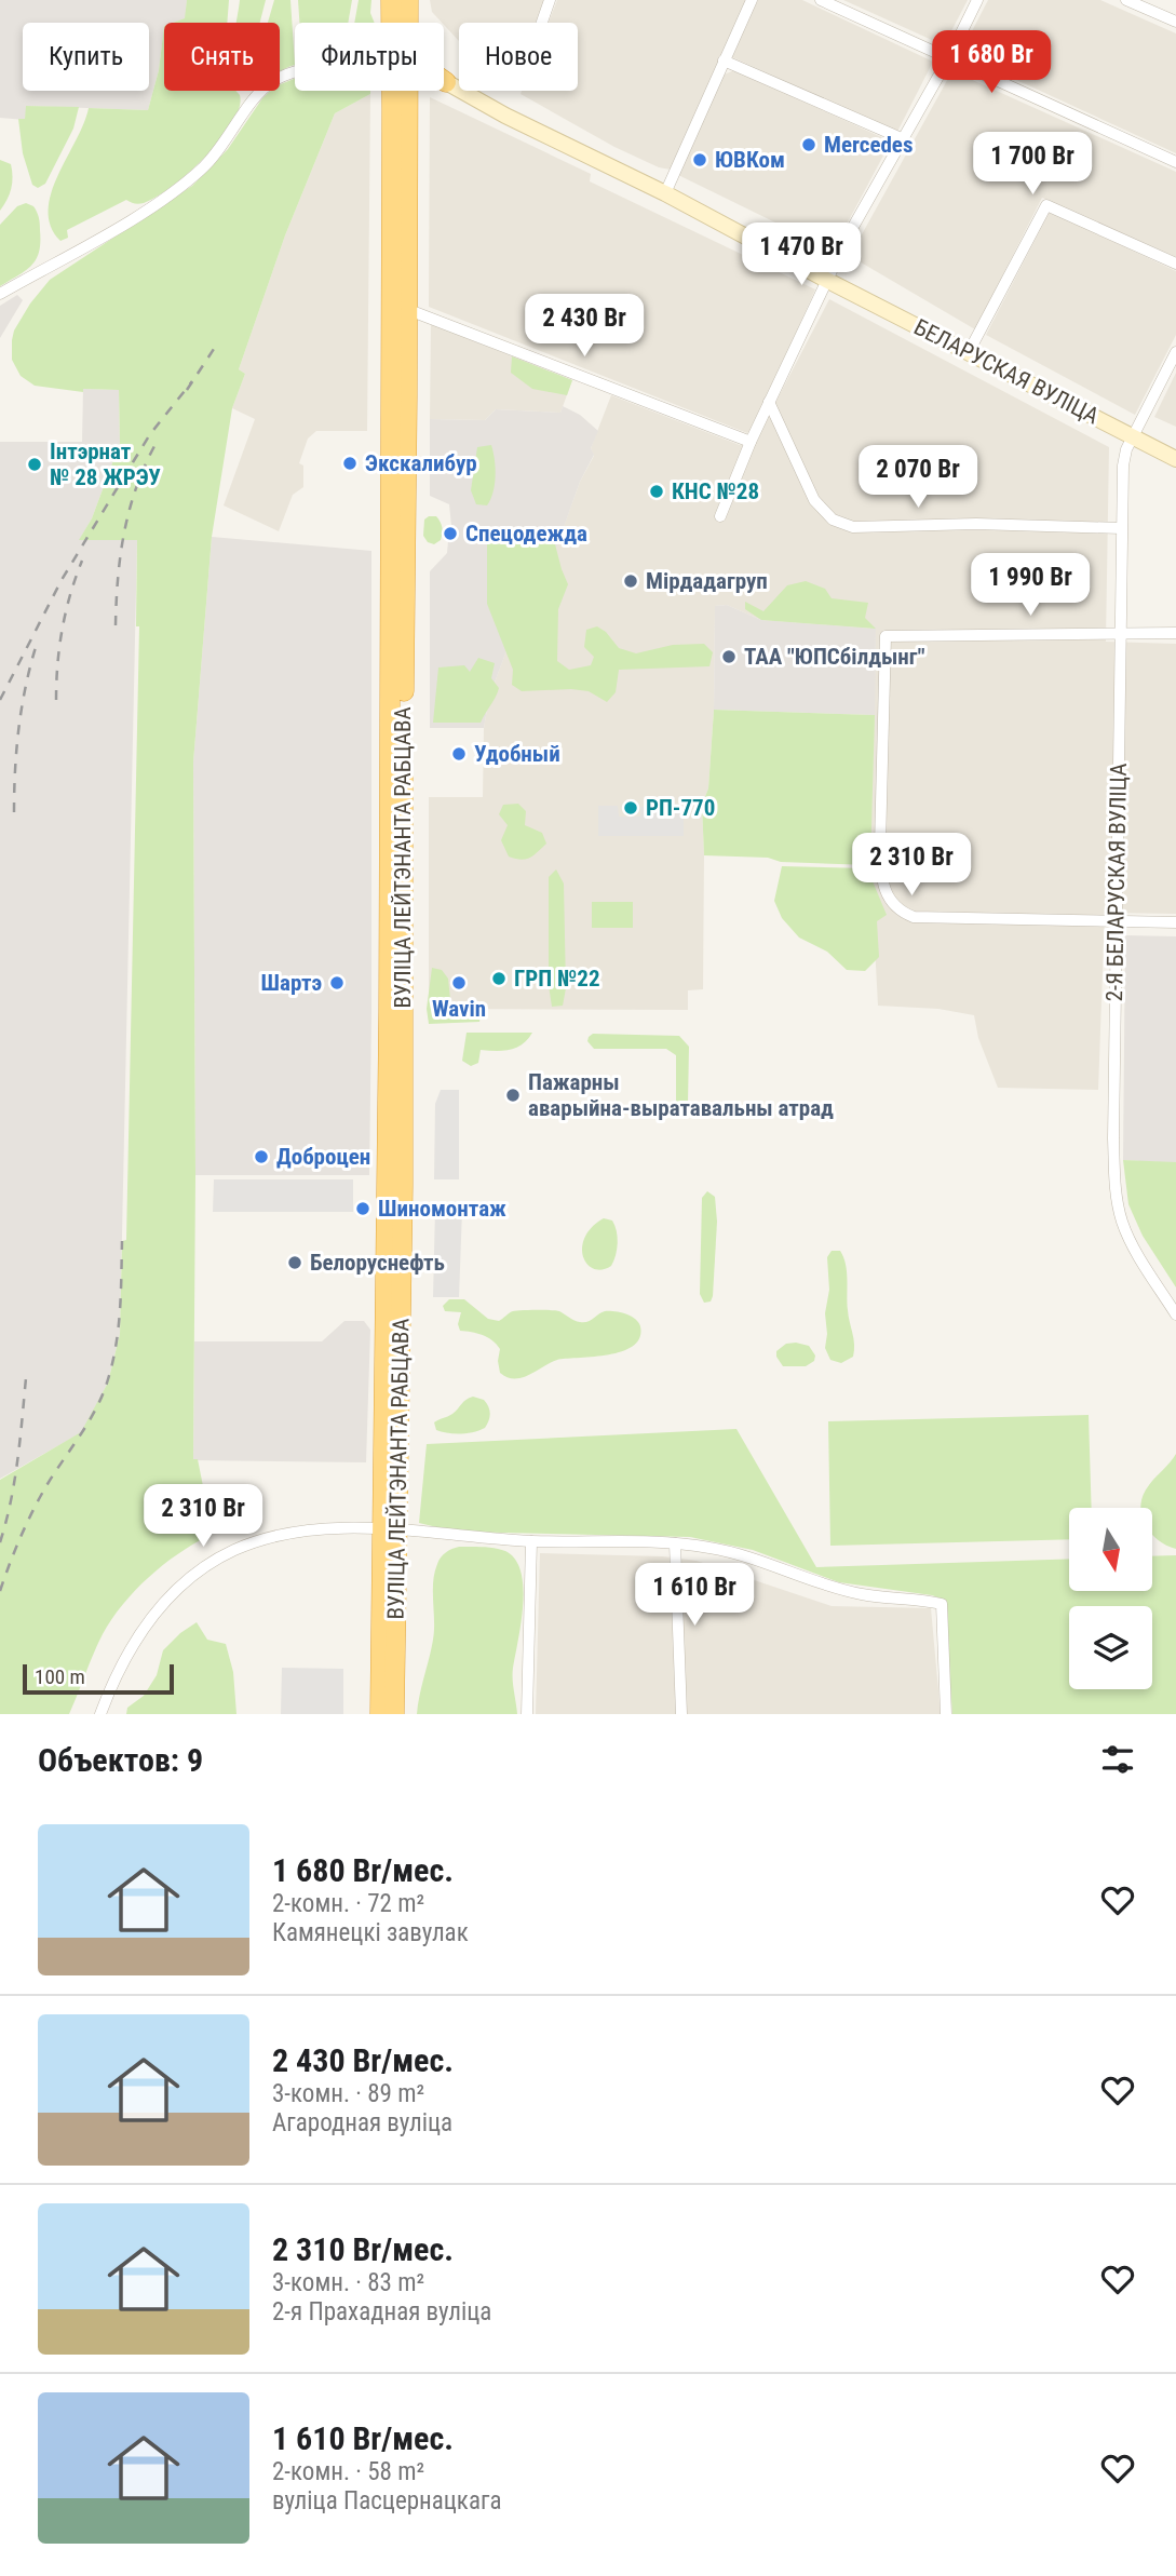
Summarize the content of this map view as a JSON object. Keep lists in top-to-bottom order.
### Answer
{
  "streets": {
    "highway": ["ВУЛІЦА ЛЕЙТЭНАНТА РАБЦАВА"],
    "main road": ["БЕЛАРУСКАЯ ВУЛІЦА"],
    "street": ["2-Я БЕЛАРУСКАЯ ВУЛІЦА"]
  },
  "crossings": [
    ["БЕЛАРУСКАЯ ВУЛІЦА", "2-Я БЕЛАРУСКАЯ ВУЛІЦА"]
  ],
  "places": [
    "Mercedes",
    "ЮВКом",
    "Экскалибур",
    "Інтэрнат № 28 ЖРЭУ",
    "КНС №28",
    "Спецодежда",
    "Мірдадагруп",
    "ТАА \"ЮПСбілдынг\"",
    "Удобный",
    "РП-770",
    "ГРП №22",
    "Шартэ",
    "Wavin",
    "Пажарны аварыйна-выратавальны атрад",
    "Доброцен",
    "Шиномонтаж",
    "Белоруснефть"
  ],
  "scale_bar": "100 m",
  "north": "bottom",
  "page": {
    "chip": [
      "Купить",
      "Снять",
      "Фильтры",
      "Новое"
    ],
    "price": [
      "1 680 Br",
      "1 700 Br",
      "1 470 Br",
      "2 430 Br",
      "2 070 Br",
      "1 990 Br",
      "2 310 Br",
      "2 310 Br",
      "1 610 Br"
    ],
    "scale": "100 m",
    "heading": "Объектов: 9",
    "list": [
      {
        "name": "1 680 Br/мес.",
        "note": "2-комн. · 72 m² · Камянецкі завулак"
      },
      {
        "name": "2 430 Br/мес.",
        "note": "3-комн. · 89 m² · Агародная вуліца"
      },
      {
        "name": "2 310 Br/мес.",
        "note": "3-комн. · 83 m² · 2-я Прахадная вуліца"
      },
      {
        "name": "1 610 Br/мес.",
        "note": "2-комн. · 58 m² · вуліца Пасцернацкага"
      }
    ]
  }
}
